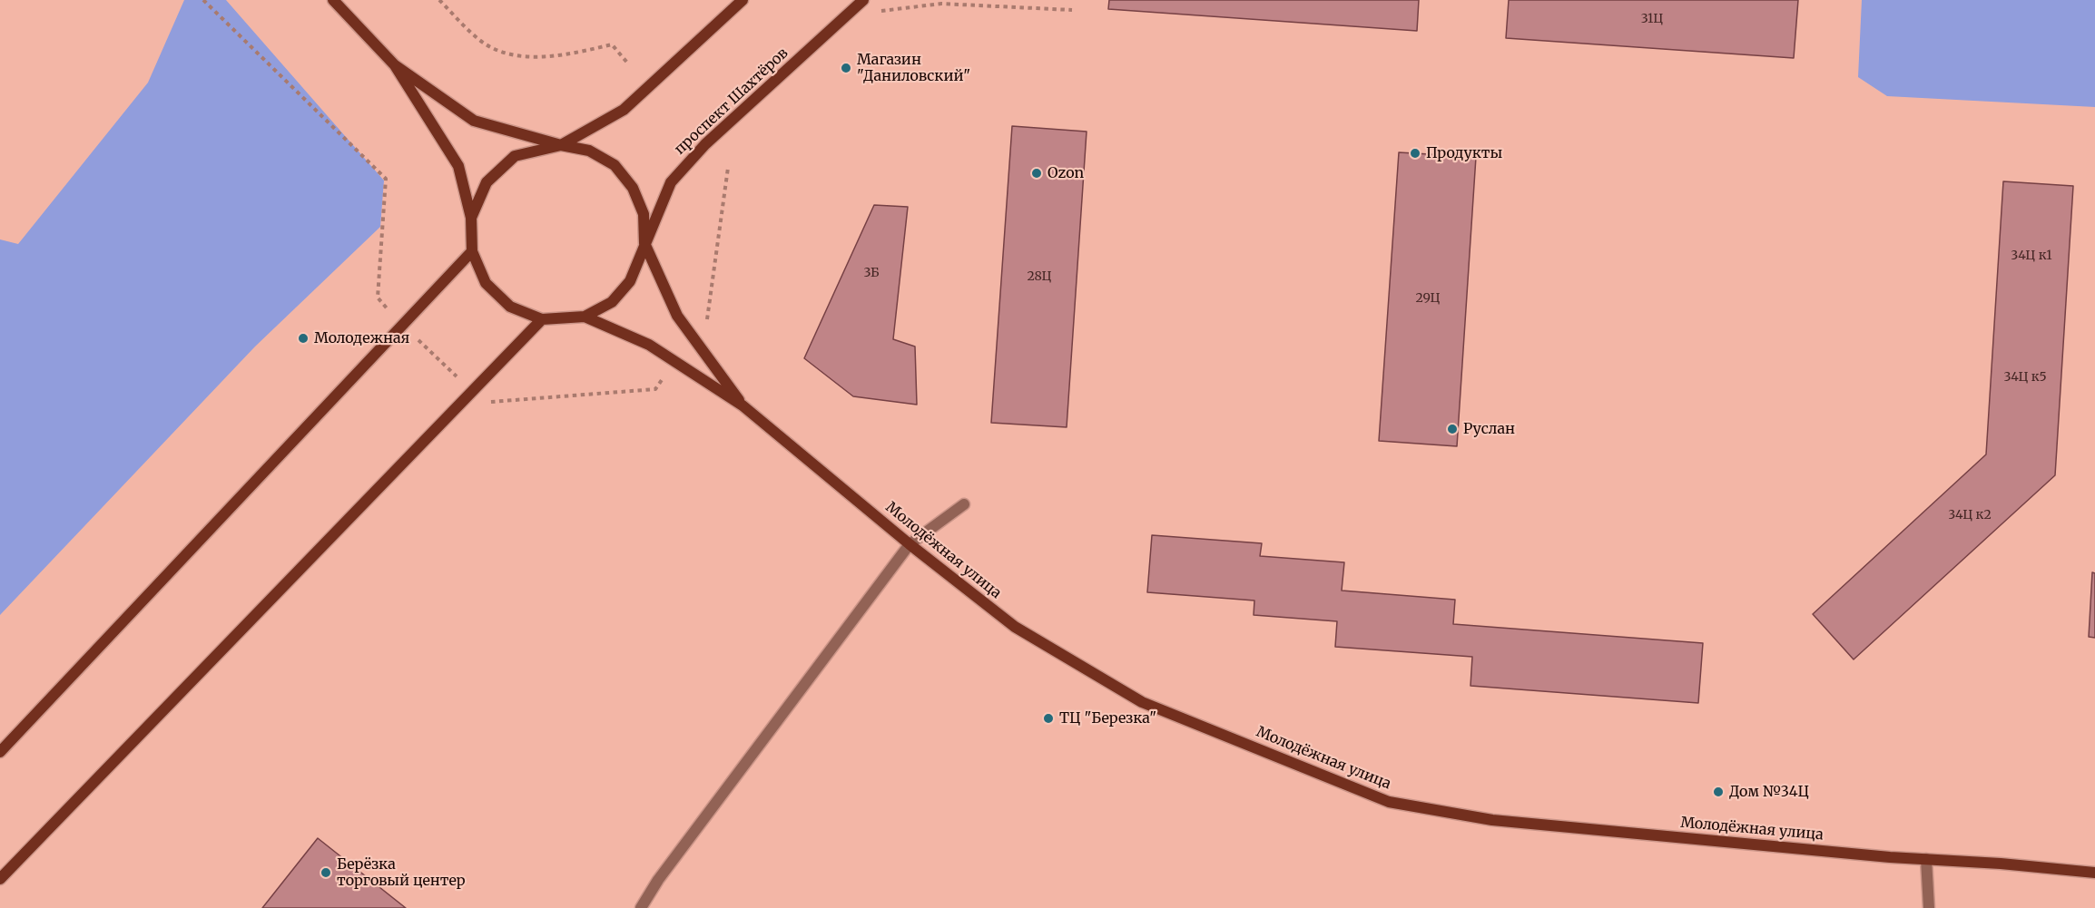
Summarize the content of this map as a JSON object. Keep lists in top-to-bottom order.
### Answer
{
  "streets": {
    "main road": ["проспект Шахтёров", "Молодёжная улица"]
  },
  "crossings": [
    ["проспект Шахтёров", "Молодёжная улица"]
  ],
  "places": [
    "Магазин \"Даниловский\"",
    "Продукты",
    "Ozon",
    "Молодежная",
    "Руслан",
    "ТЦ \"Березка\"",
    "Дом №34Ц",
    "Берёзка торговый центер"
  ],
  "house_numbers": [
    "31Ц",
    "34Ц к1",
    "3Б",
    "28Ц",
    "29Ц",
    "34Ц к5",
    "34Ц к2"
  ]
}
